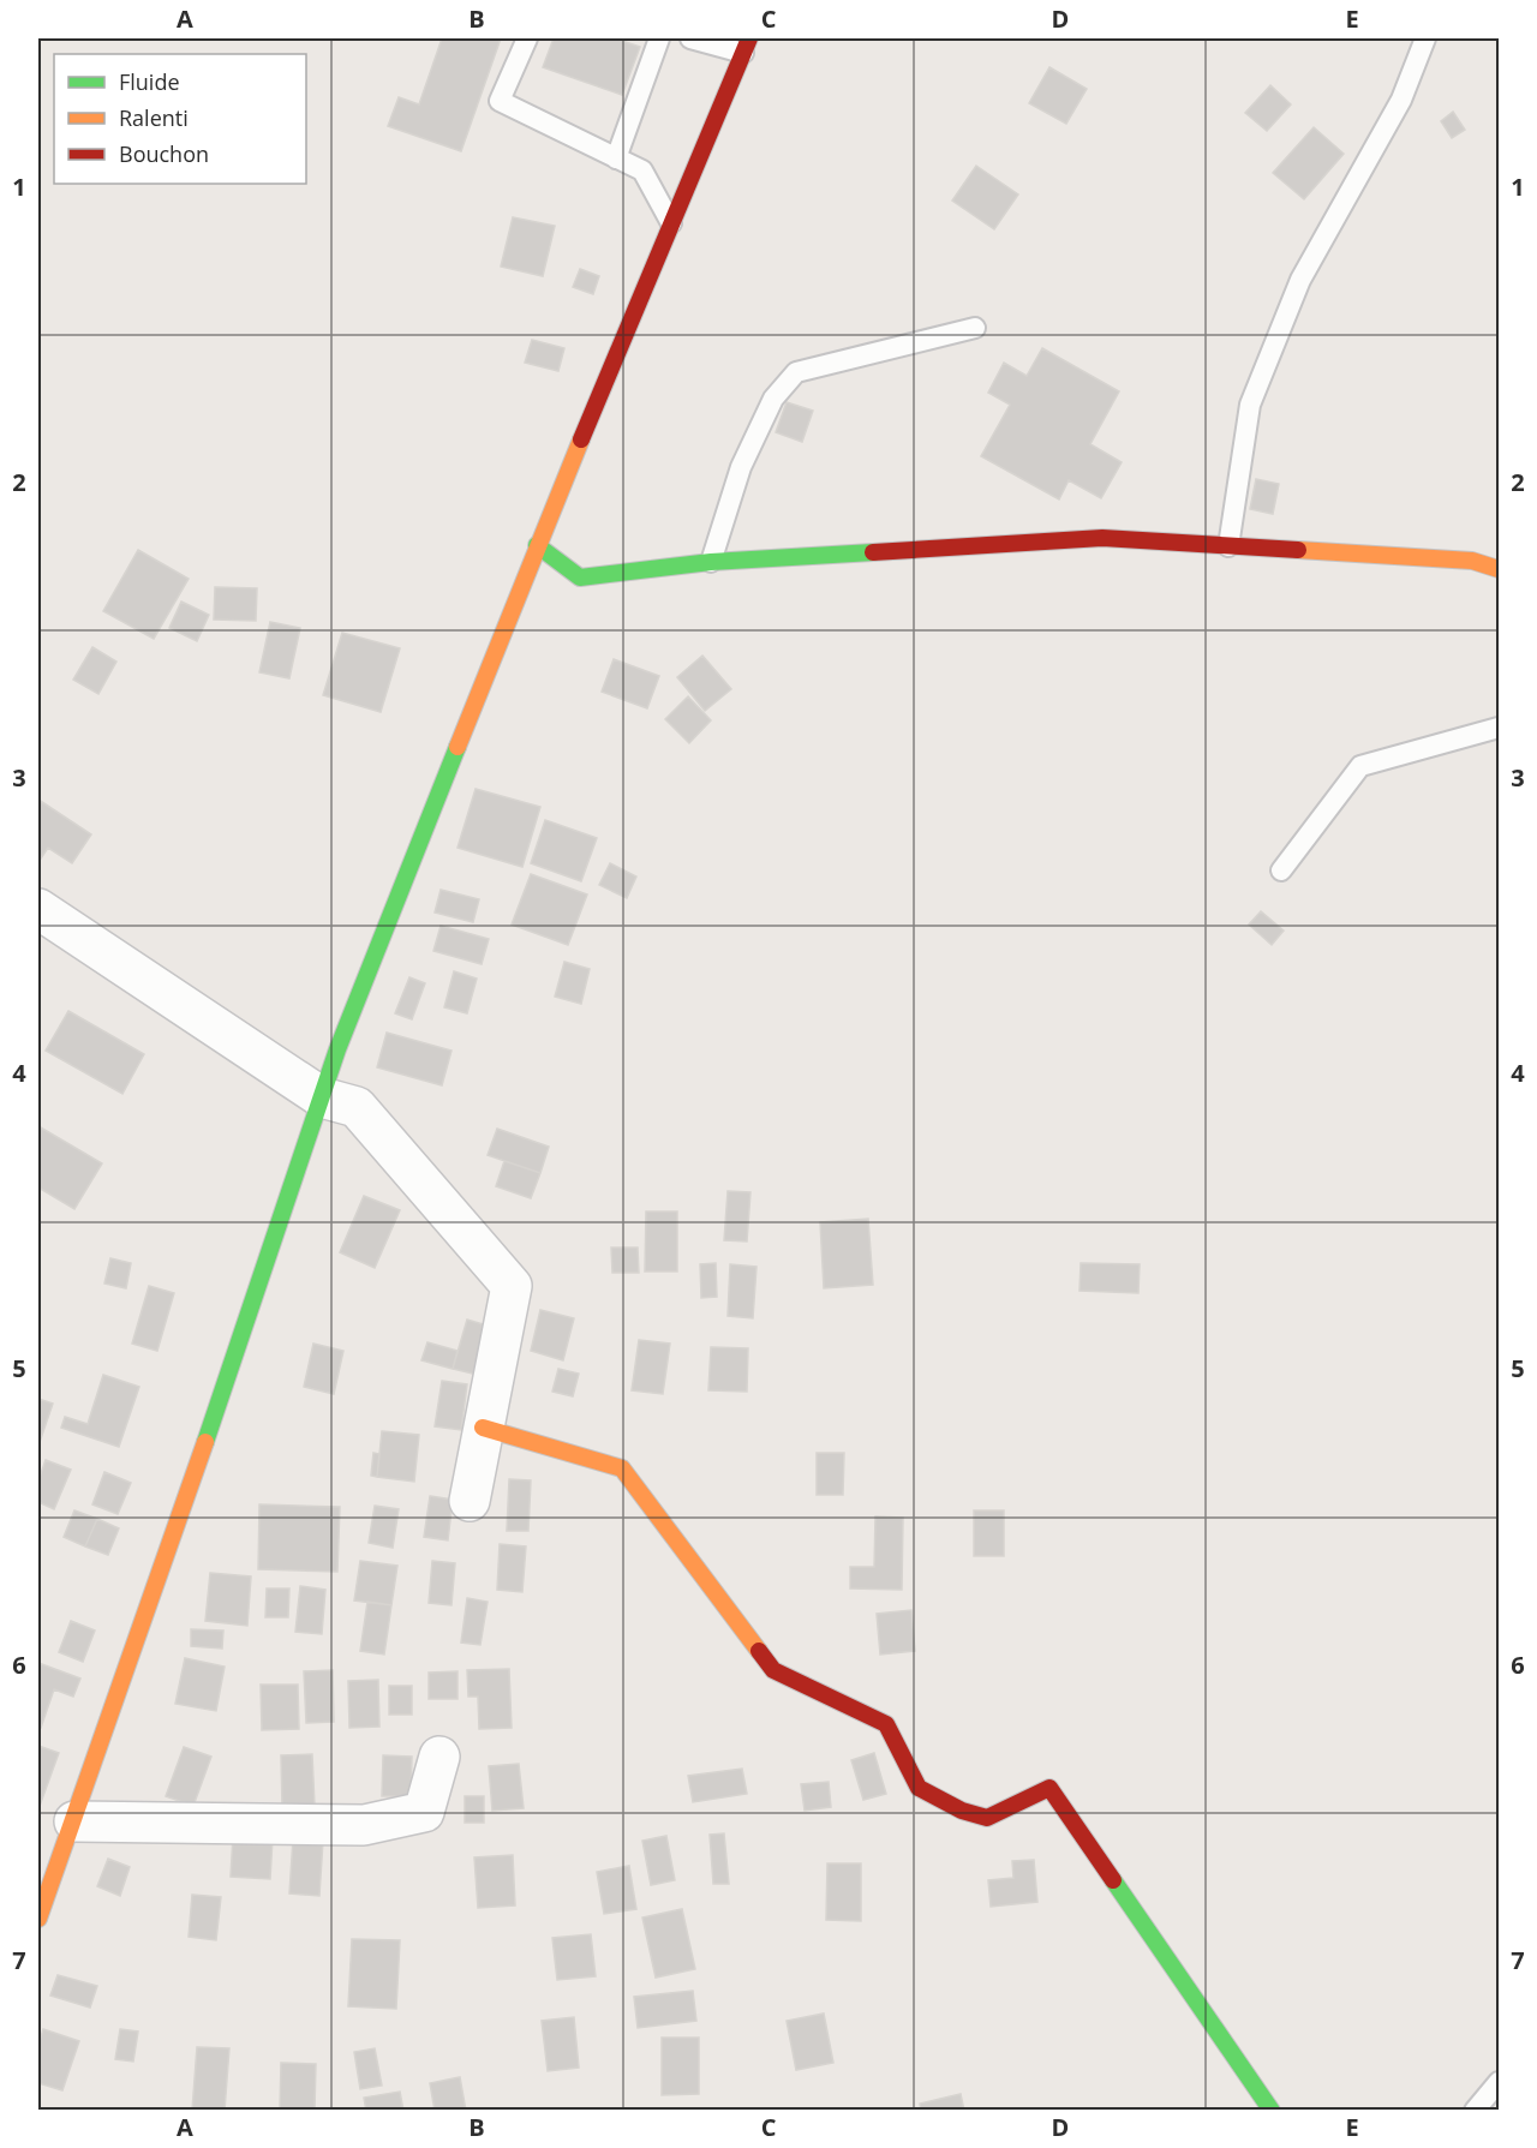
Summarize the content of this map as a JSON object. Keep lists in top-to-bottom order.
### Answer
{
  "legend": ["Fluide", "Ralenti", "Bouchon"],
  "grid": {
    "columns": [
      "A",
      "B",
      "C",
      "D",
      "E"
    ],
    "rows": [
      "1",
      "2",
      "3",
      "4",
      "5",
      "6",
      "7"
    ]
  }
}
